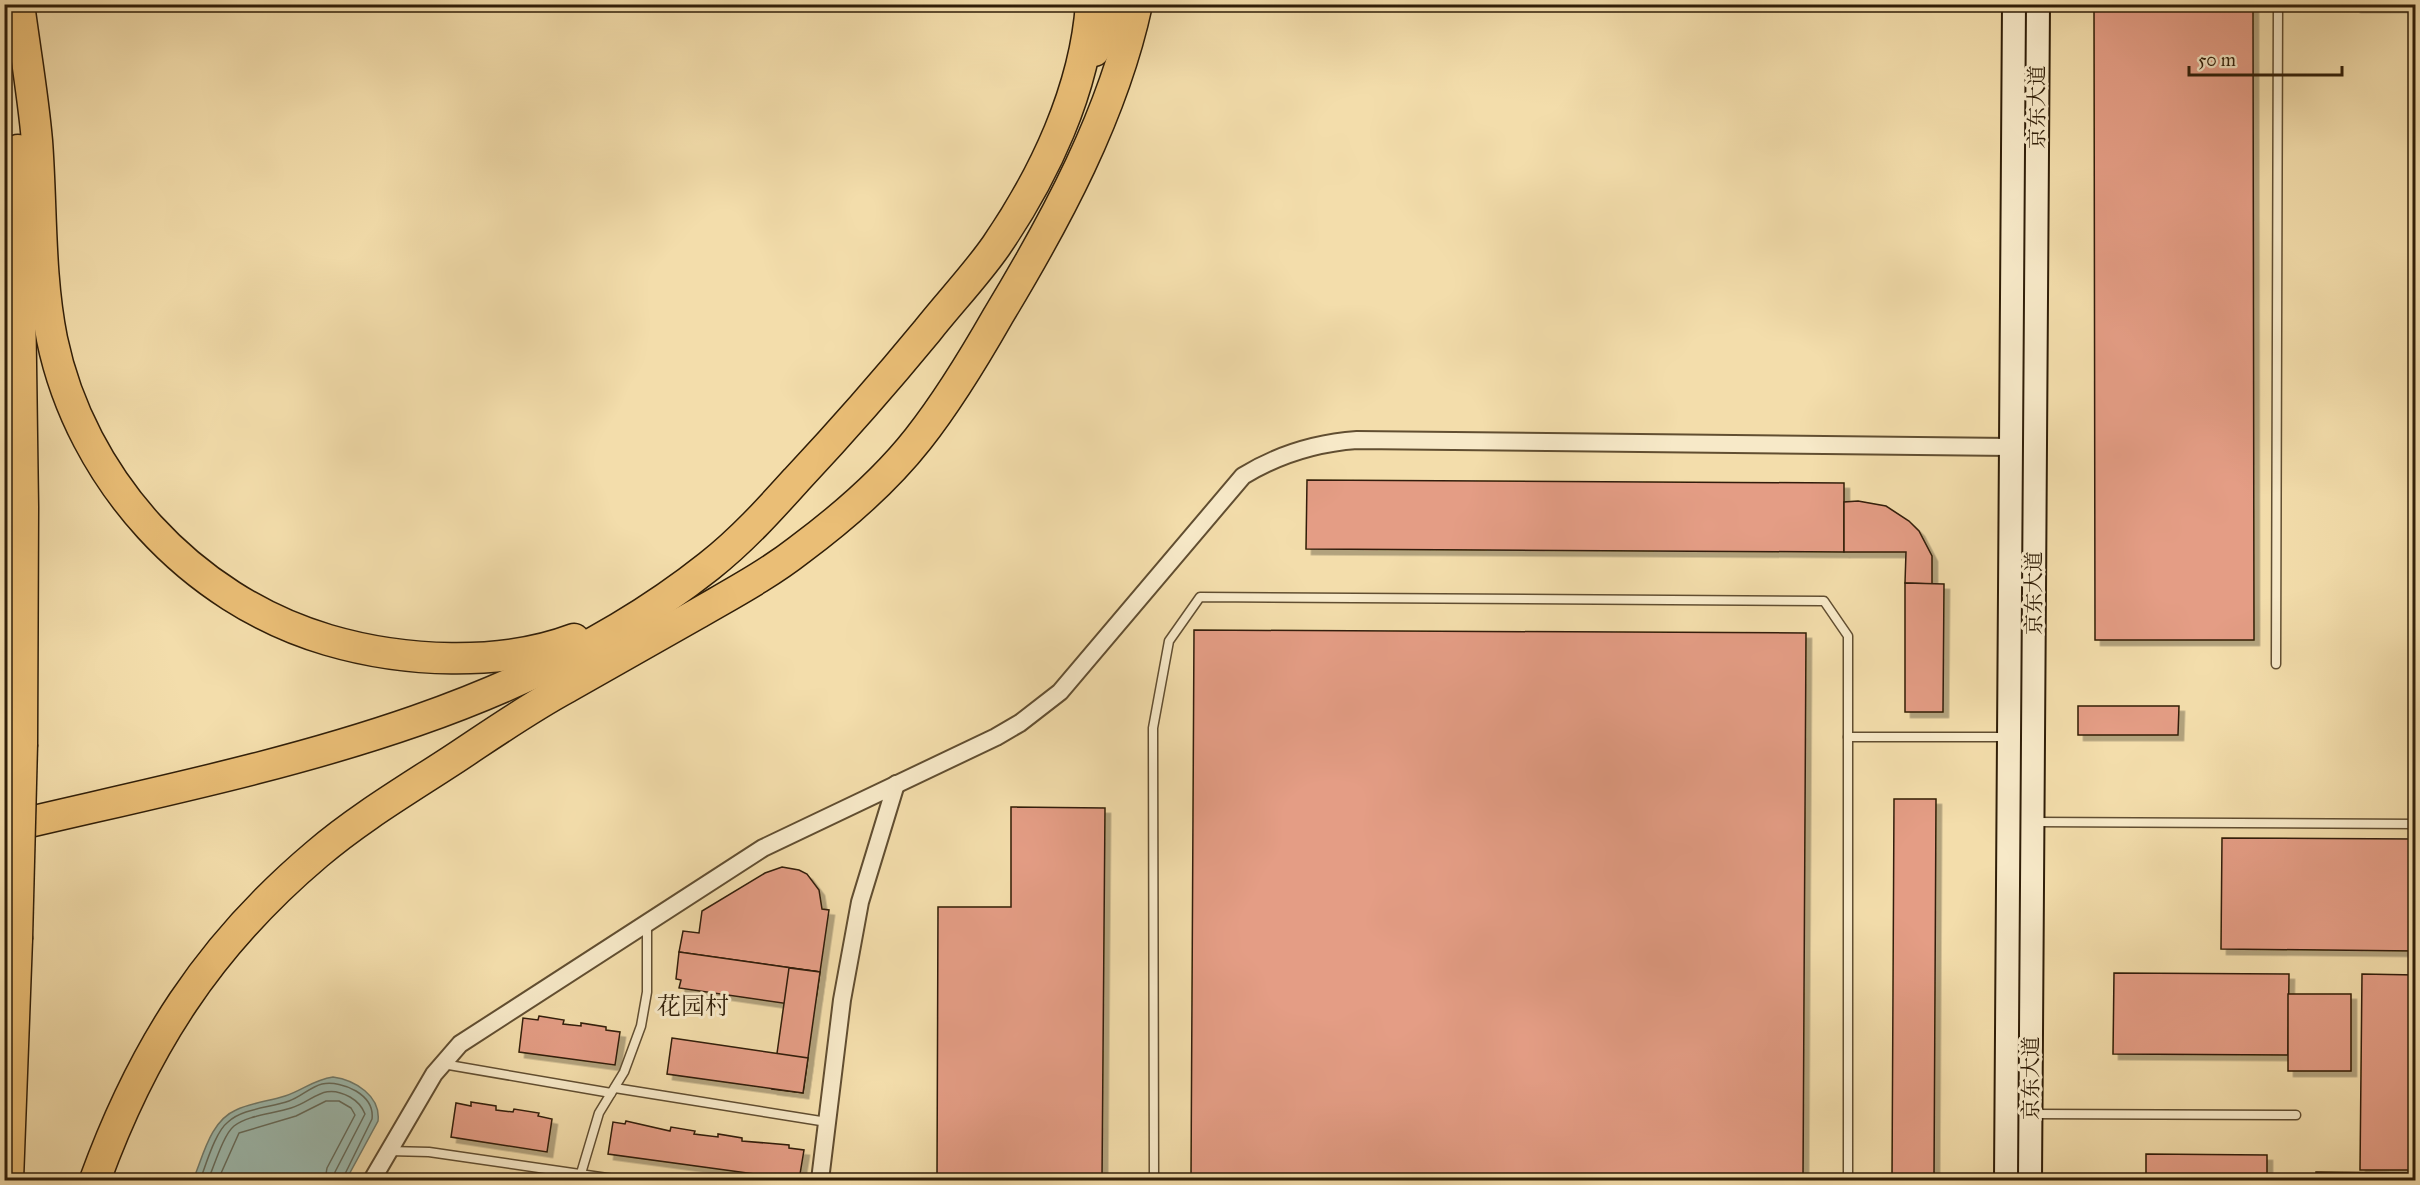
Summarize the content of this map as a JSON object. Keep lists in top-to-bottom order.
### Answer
{
  "streets": {
    "main road": ["京东大道"]
  },
  "districts": ["花园村"],
  "scale_bar": "50 m"
}
